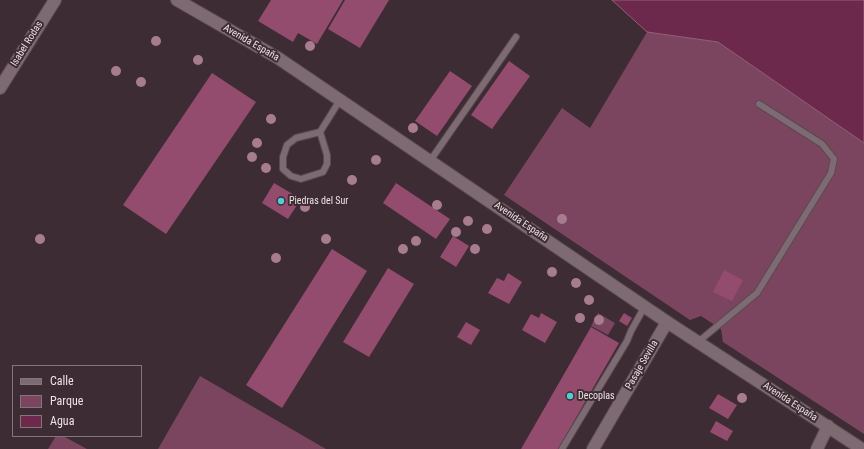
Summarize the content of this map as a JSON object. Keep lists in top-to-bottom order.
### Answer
{
  "streets": {
    "main road": ["Avenida España", "Isabel Rodas", "Pasaje Sevilla"]
  },
  "crossings": [
    ["Avenida España", "Pasaje Sevilla"]
  ],
  "places": ["Piedras del Sur", "Decoplas"],
  "legend": ["Calle", "Parque", "Agua"]
}
